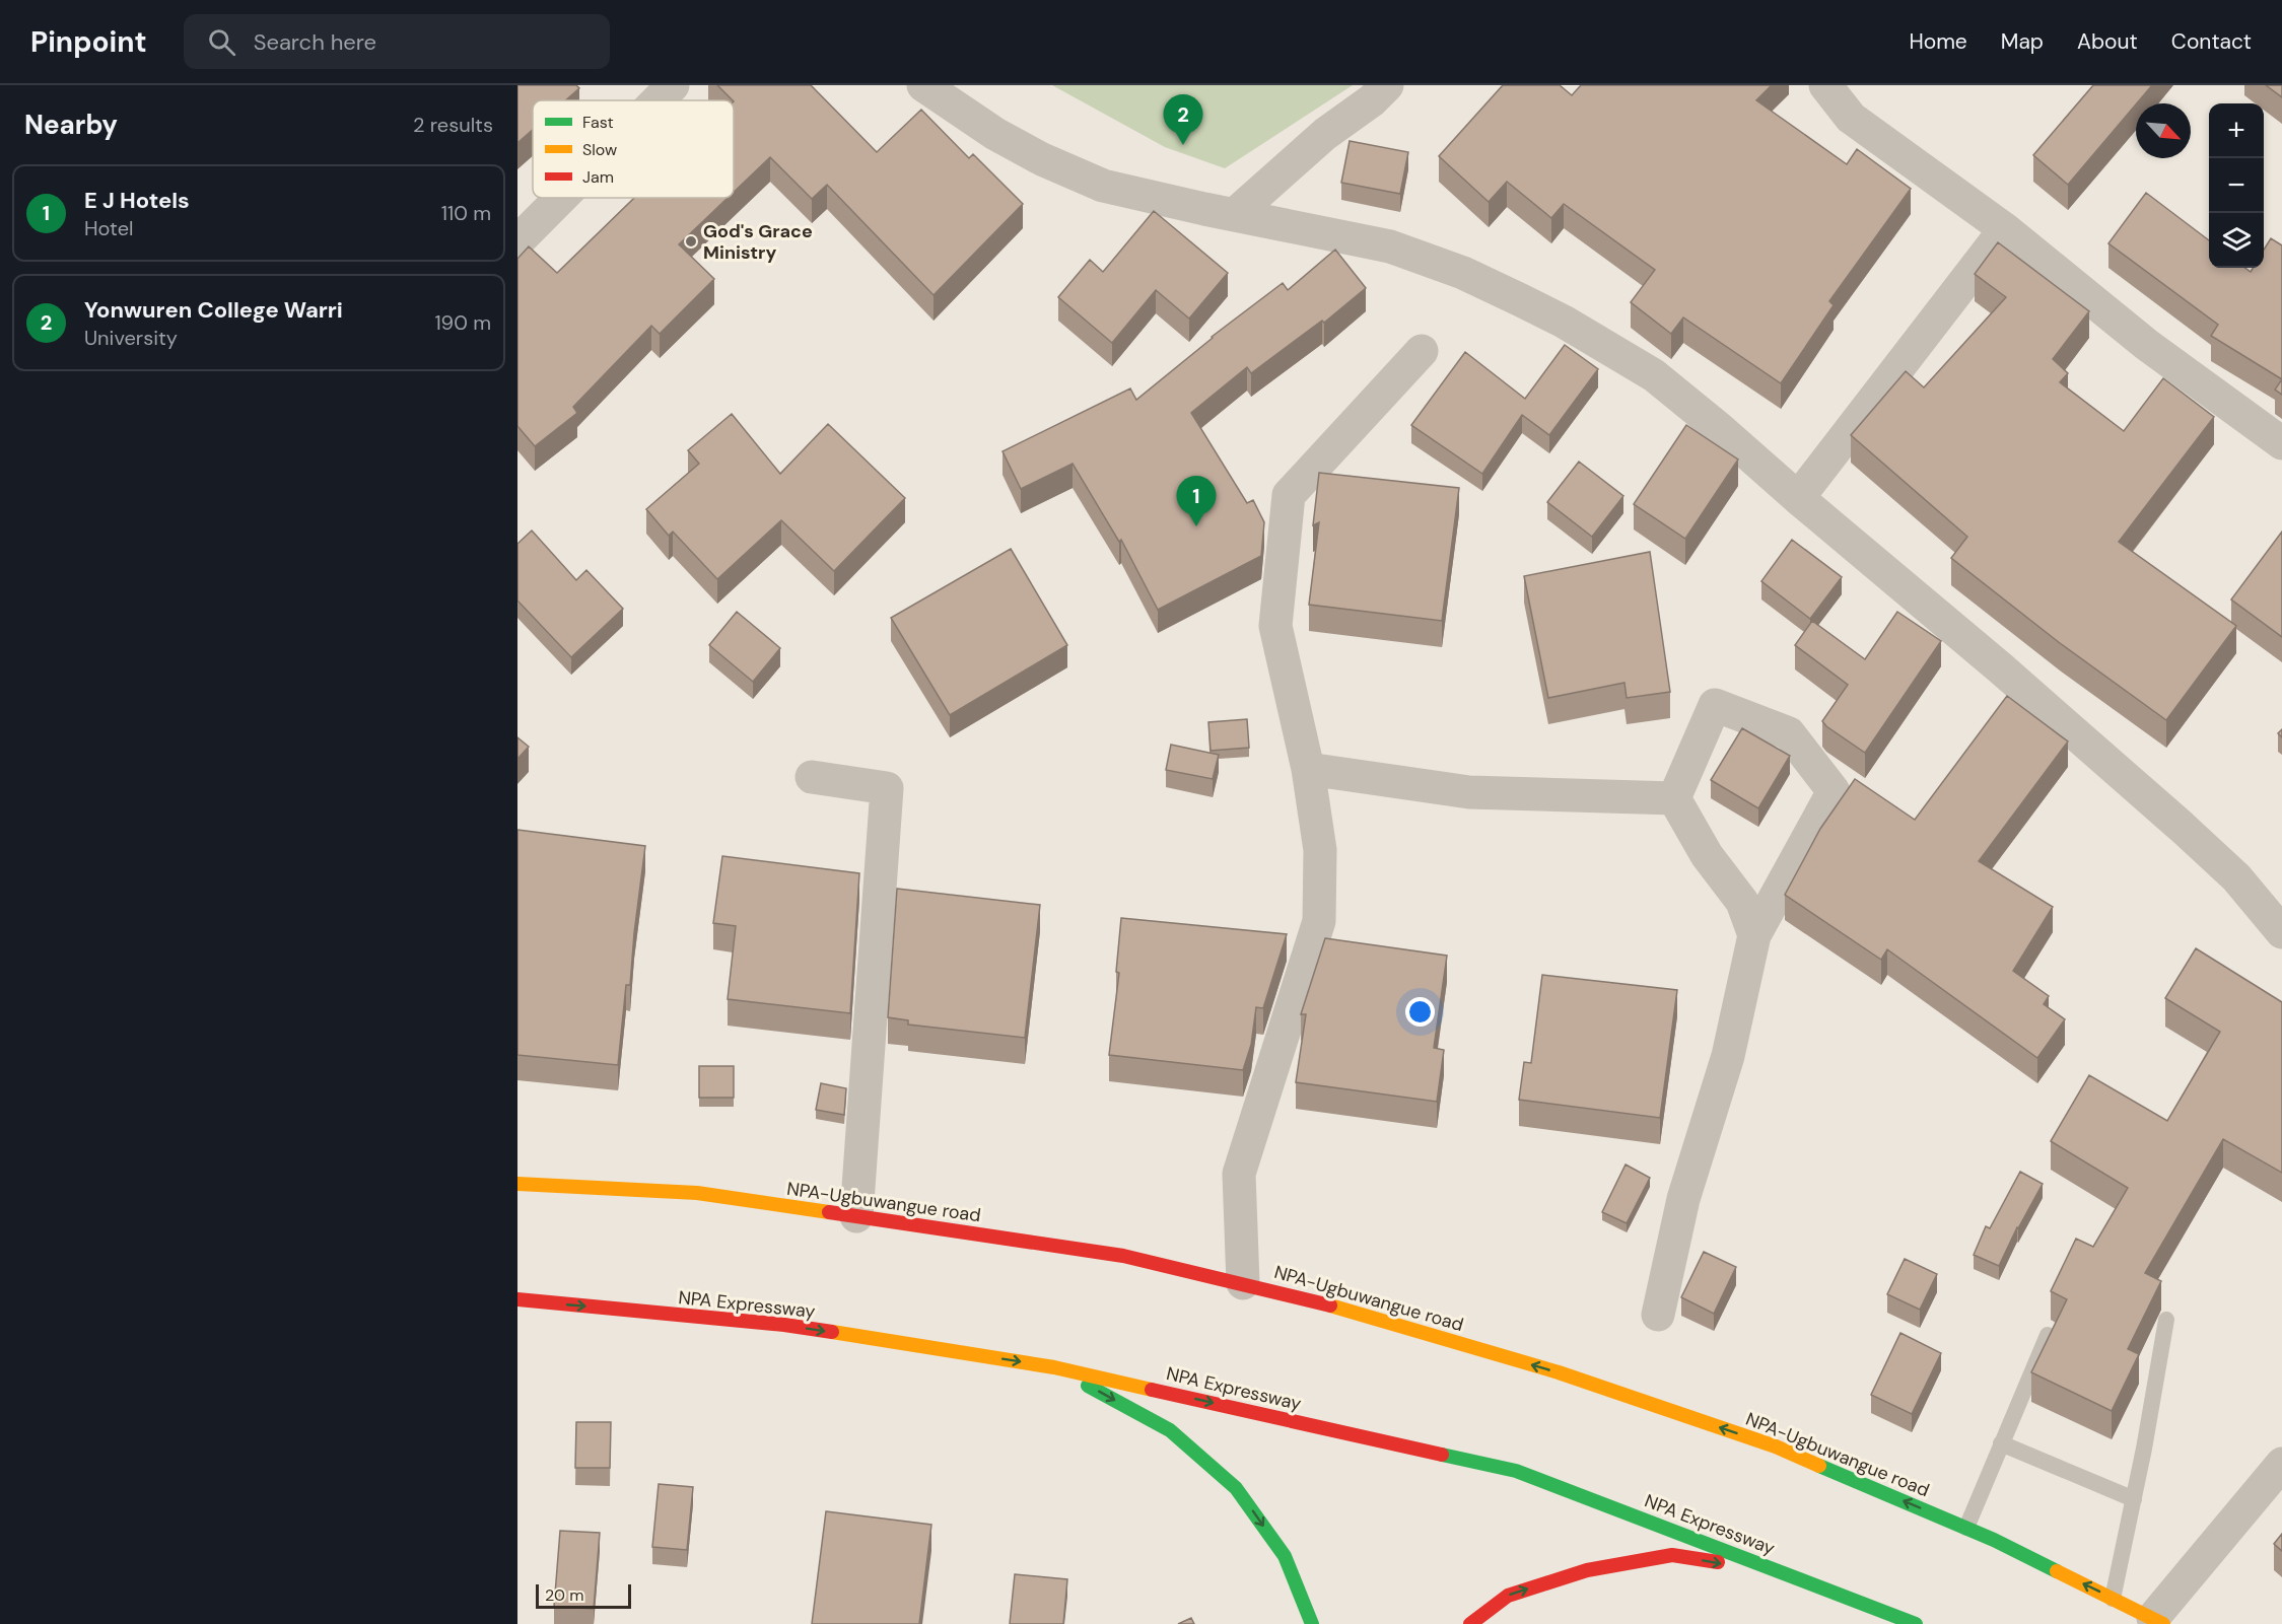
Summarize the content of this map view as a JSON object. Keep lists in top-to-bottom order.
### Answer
{
  "streets": {
    "main road": ["NPA-Ugbuwangue road", "NPA Expressway"]
  },
  "one_way": ["NPA-Ugbuwangue road", "NPA Expressway"],
  "places": ["God's Grace Ministry"],
  "legend": ["Fast", "Slow", "Jam"],
  "scale_bar": "20 m",
  "north": "bottom right",
  "page": {
    "header": "Pinpoint",
    "search": "Search here",
    "nav": [
      "Home",
      "Map",
      "About",
      "Contact"
    ],
    "heading": ["Nearby", "2 results"],
    "pins": ["2", "1"],
    "map_buttons": ["+", "−"],
    "list": [
      {
        "mark": "1",
        "name": "E J Hotels",
        "note": "Hotel",
        "value": "110 m"
      },
      {
        "mark": "2",
        "name": "Yonwuren College Warri",
        "note": "University",
        "value": "190 m"
      }
    ],
    "scale": "20 m"
  }
}
